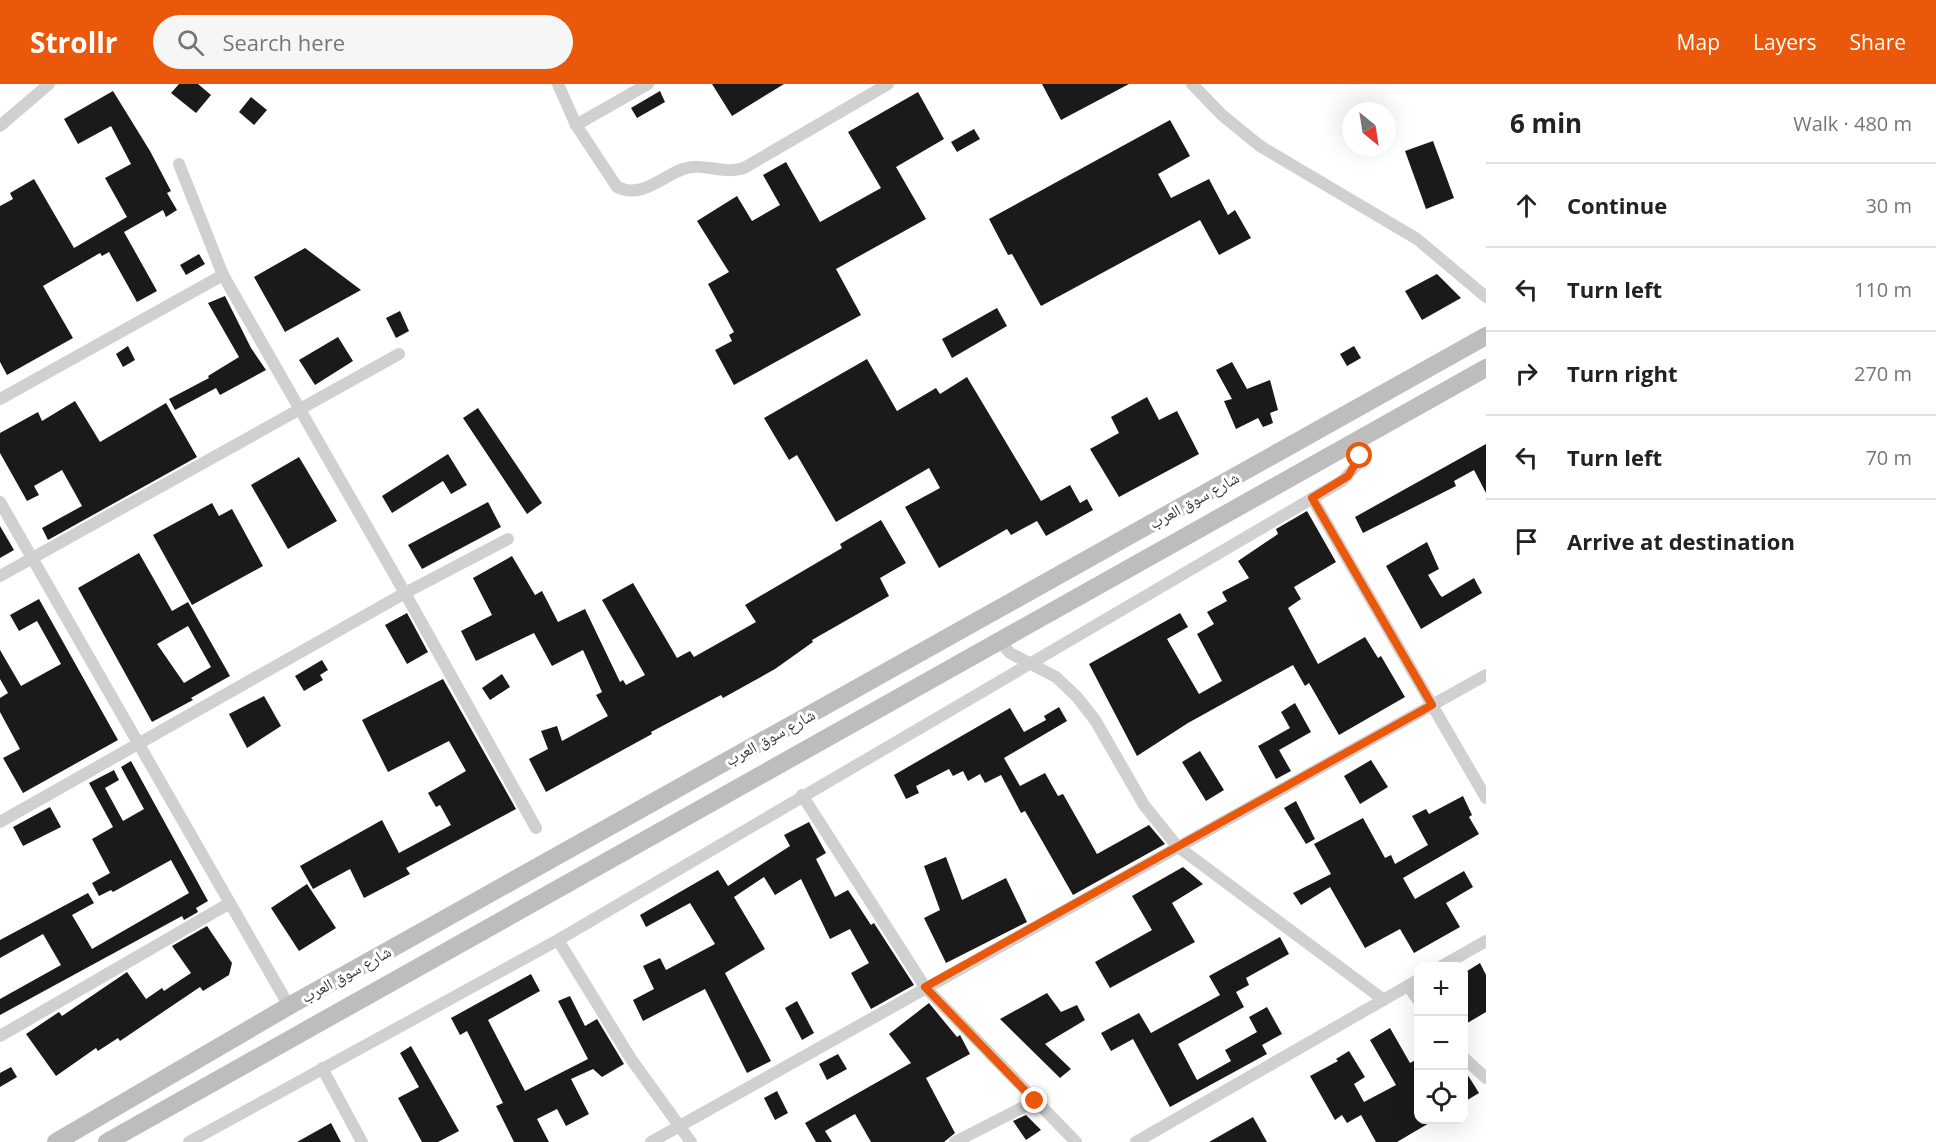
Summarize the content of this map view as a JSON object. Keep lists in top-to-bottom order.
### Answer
{
  "streets": {
    "main road": ["شارع سوق العرب"]
  },
  "north": "bottom right",
  "page": {
    "header": "Strollr",
    "search": "Search here",
    "nav": ["Map", "Layers", "Share"],
    "heading": ["6 min", "Walk · 480 m"],
    "list": [
      ["Continue", "30 m"],
      ["Turn left", "110 m"],
      ["Turn right", "270 m"],
      ["Turn left", "70 m"],
      "Arrive at destination"
    ],
    "map_buttons": ["+", "−"]
  }
}
